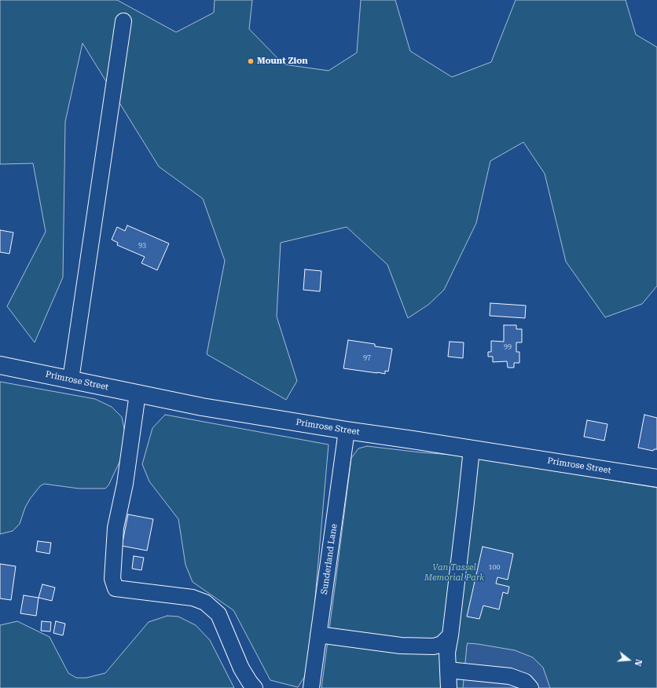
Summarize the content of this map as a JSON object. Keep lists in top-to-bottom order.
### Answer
{
  "streets": {
    "main road": ["Primrose Street"],
    "street": ["Sunderland Lane"]
  },
  "crossings": [
    ["Primrose Street", "Sunderland Lane"]
  ],
  "parks": ["Van Tassel Memorial Park"],
  "places": ["Mount Zion"],
  "house_numbers": [
    "93",
    "99",
    "97",
    "100"
  ],
  "north": "right"
}
